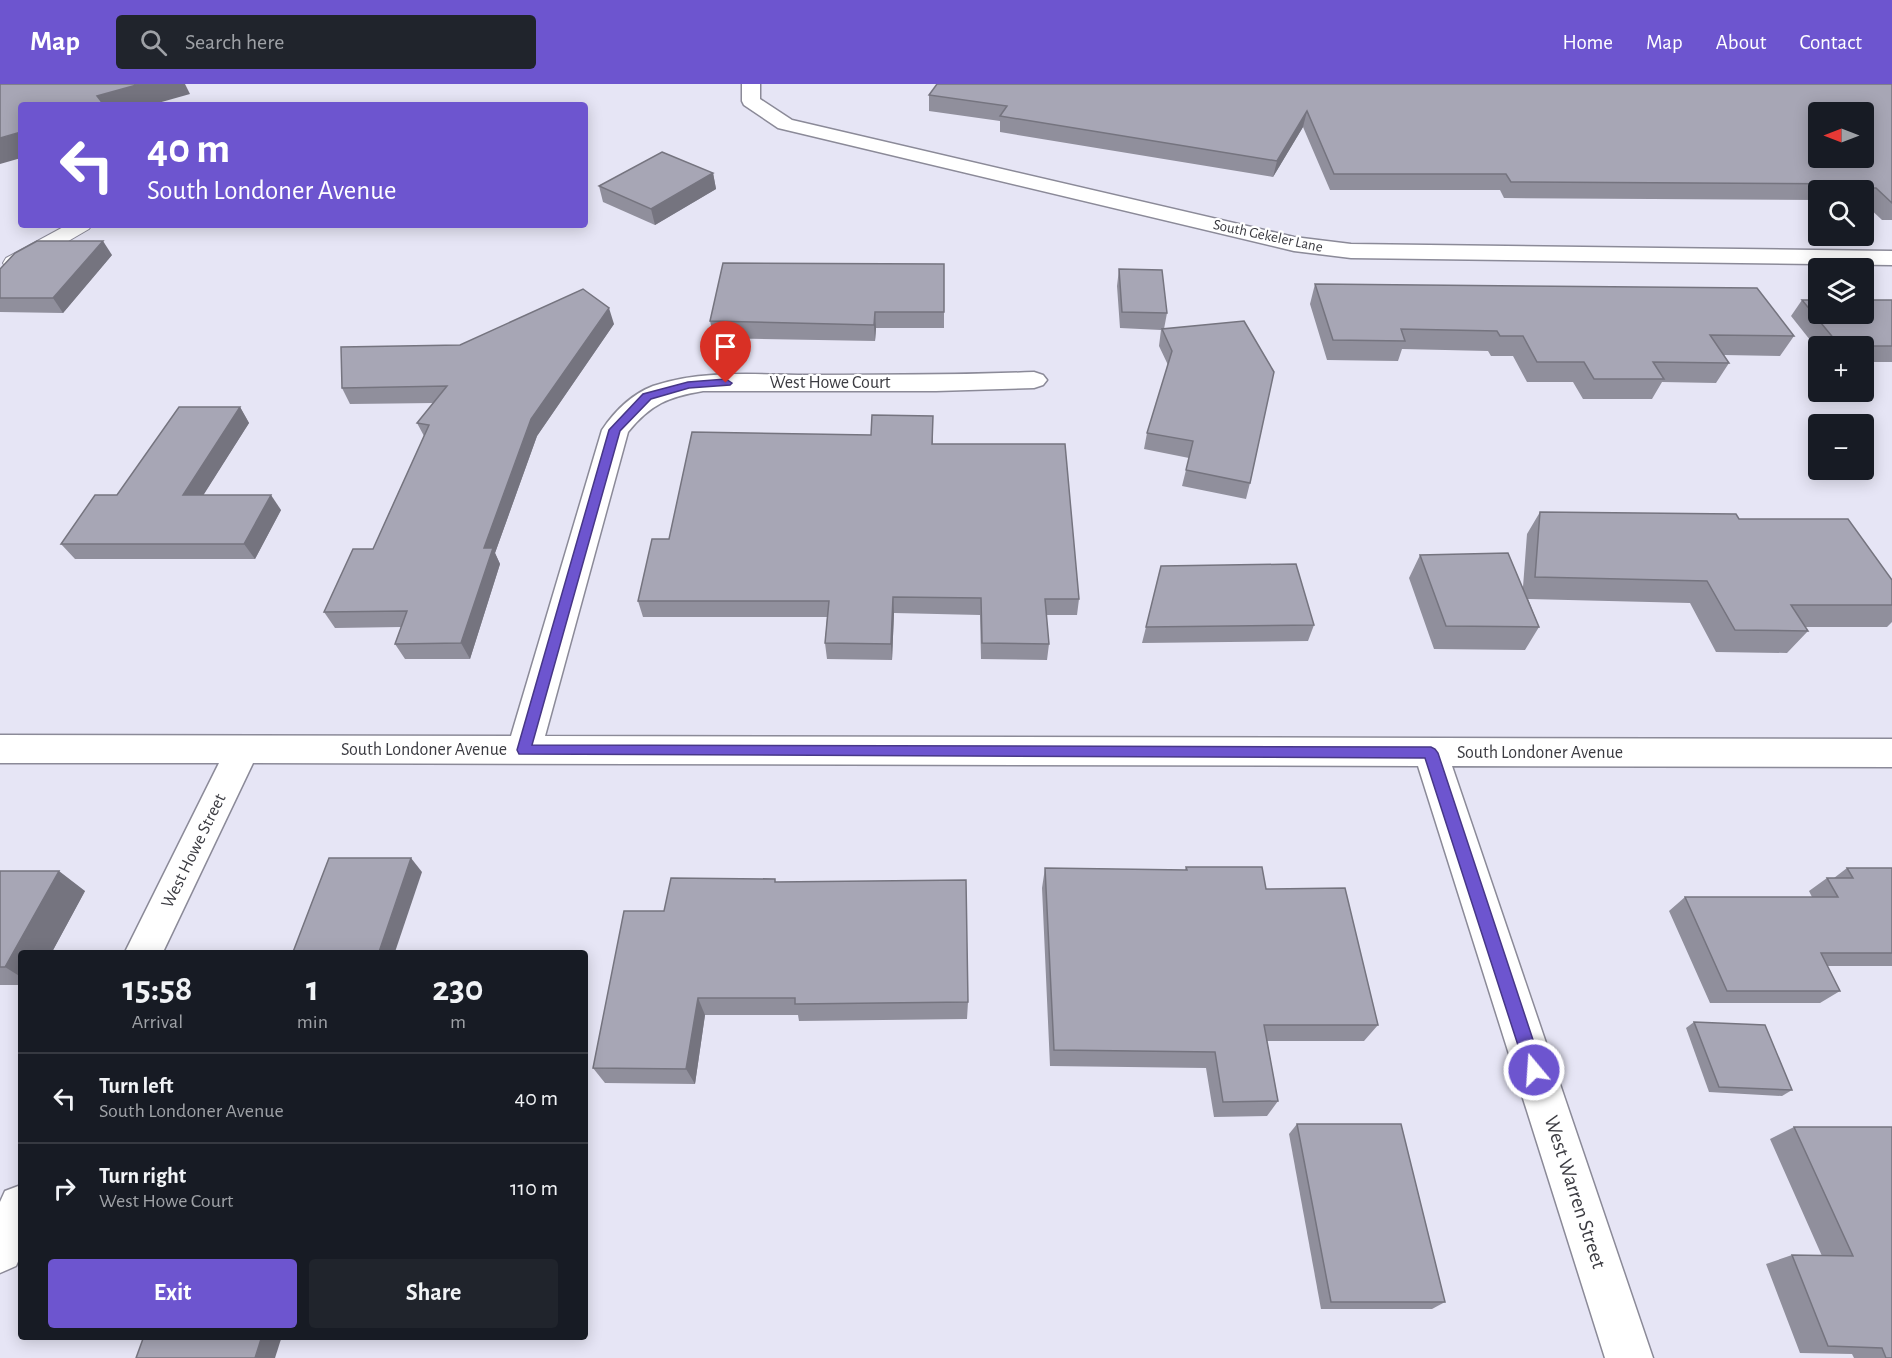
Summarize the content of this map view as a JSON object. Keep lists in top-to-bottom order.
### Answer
{
  "streets": {
    "street": [
      "South Gekeler Lane",
      "West Howe Court",
      "South Londoner Avenue",
      "West Howe Street",
      "West Warren Street"
    ]
  },
  "crossings": [
    ["West Howe Court", "South Londoner Avenue"],
    ["South Londoner Avenue", "West Howe Street"],
    ["South Londoner Avenue", "West Warren Street"]
  ],
  "north": "left",
  "page": {
    "header": "Map",
    "search": "Search here",
    "nav": [
      "Home",
      "Map",
      "About",
      "Contact"
    ],
    "map_buttons": ["+", "−"],
    "turn": ["40 m", "South Londoner Avenue"],
    "eta": [
      "15:58",
      "Arrival",
      "1",
      "min",
      "230",
      "m"
    ],
    "list": [
      {
        "name": "Turn left",
        "note": "South Londoner Avenue",
        "value": "40 m"
      },
      {
        "name": "Turn right",
        "note": "West Howe Court",
        "value": "110 m"
      }
    ],
    "buttons": ["Exit", "Share"]
  }
}
